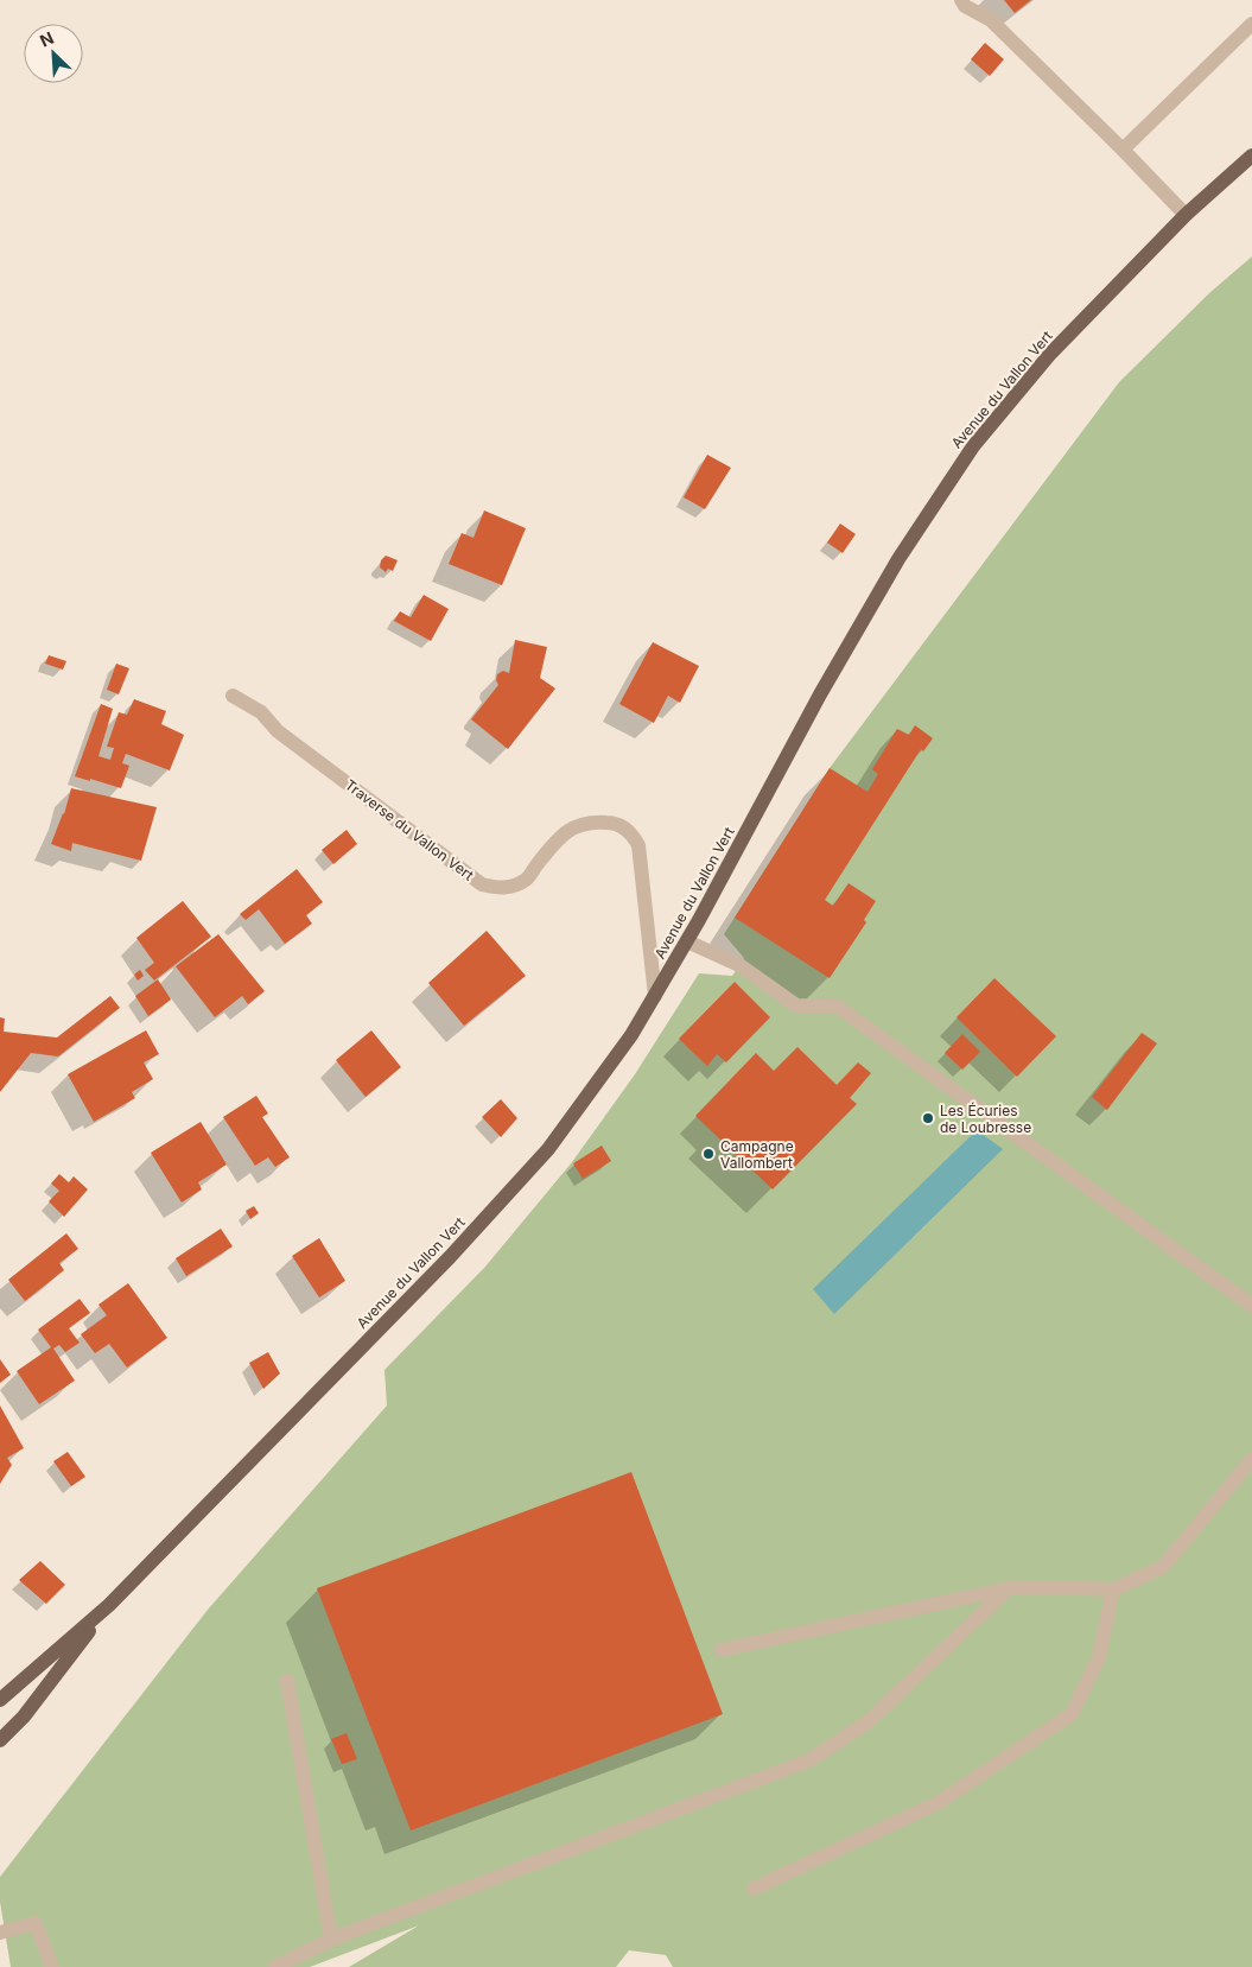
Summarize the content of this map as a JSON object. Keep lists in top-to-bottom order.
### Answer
{
  "streets": {
    "main road": ["Avenue du Vallon Vert"],
    "street": ["Traverse du Vallon Vert"]
  },
  "crossings": [
    ["Avenue du Vallon Vert", "Traverse du Vallon Vert"]
  ],
  "places": ["Les Écuries de Loubresse", "Campagne Vallombert"],
  "north": "top left"
}
